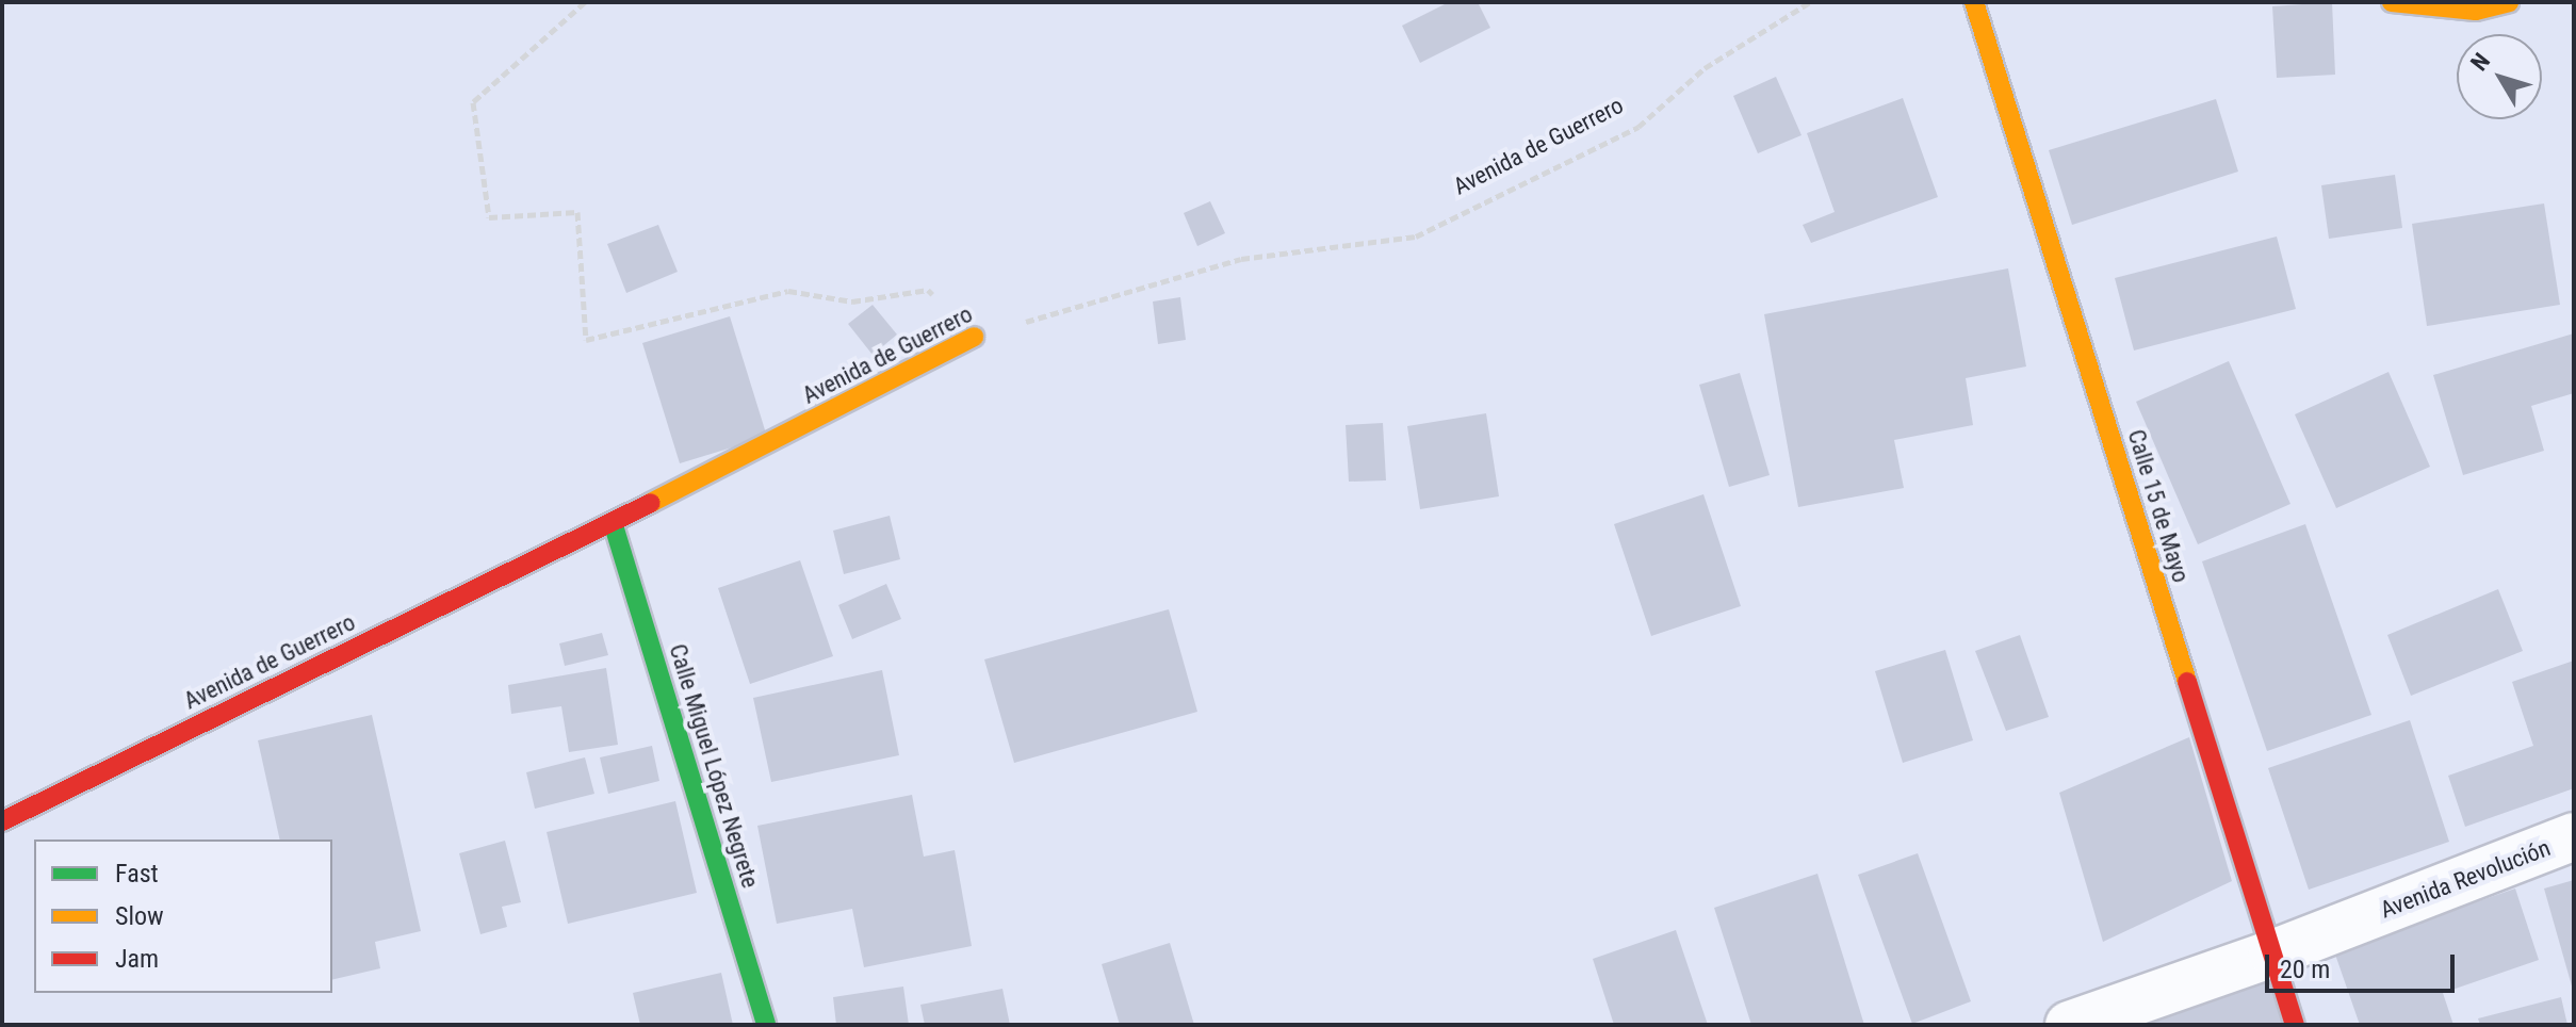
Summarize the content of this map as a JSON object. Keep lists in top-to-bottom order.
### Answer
{
  "streets": {
    "street": [
      "Avenida de Guerrero",
      "Calle 15 de Mayo",
      "Calle Miguel López Negrete",
      "Avenida Revolución"
    ]
  },
  "crossings": [
    ["Avenida de Guerrero", "Calle Miguel López Negrete"],
    ["Calle 15 de Mayo", "Avenida Revolución"]
  ],
  "legend": ["Fast", "Slow", "Jam"],
  "scale_bar": "20 m",
  "north": "top left"
}
